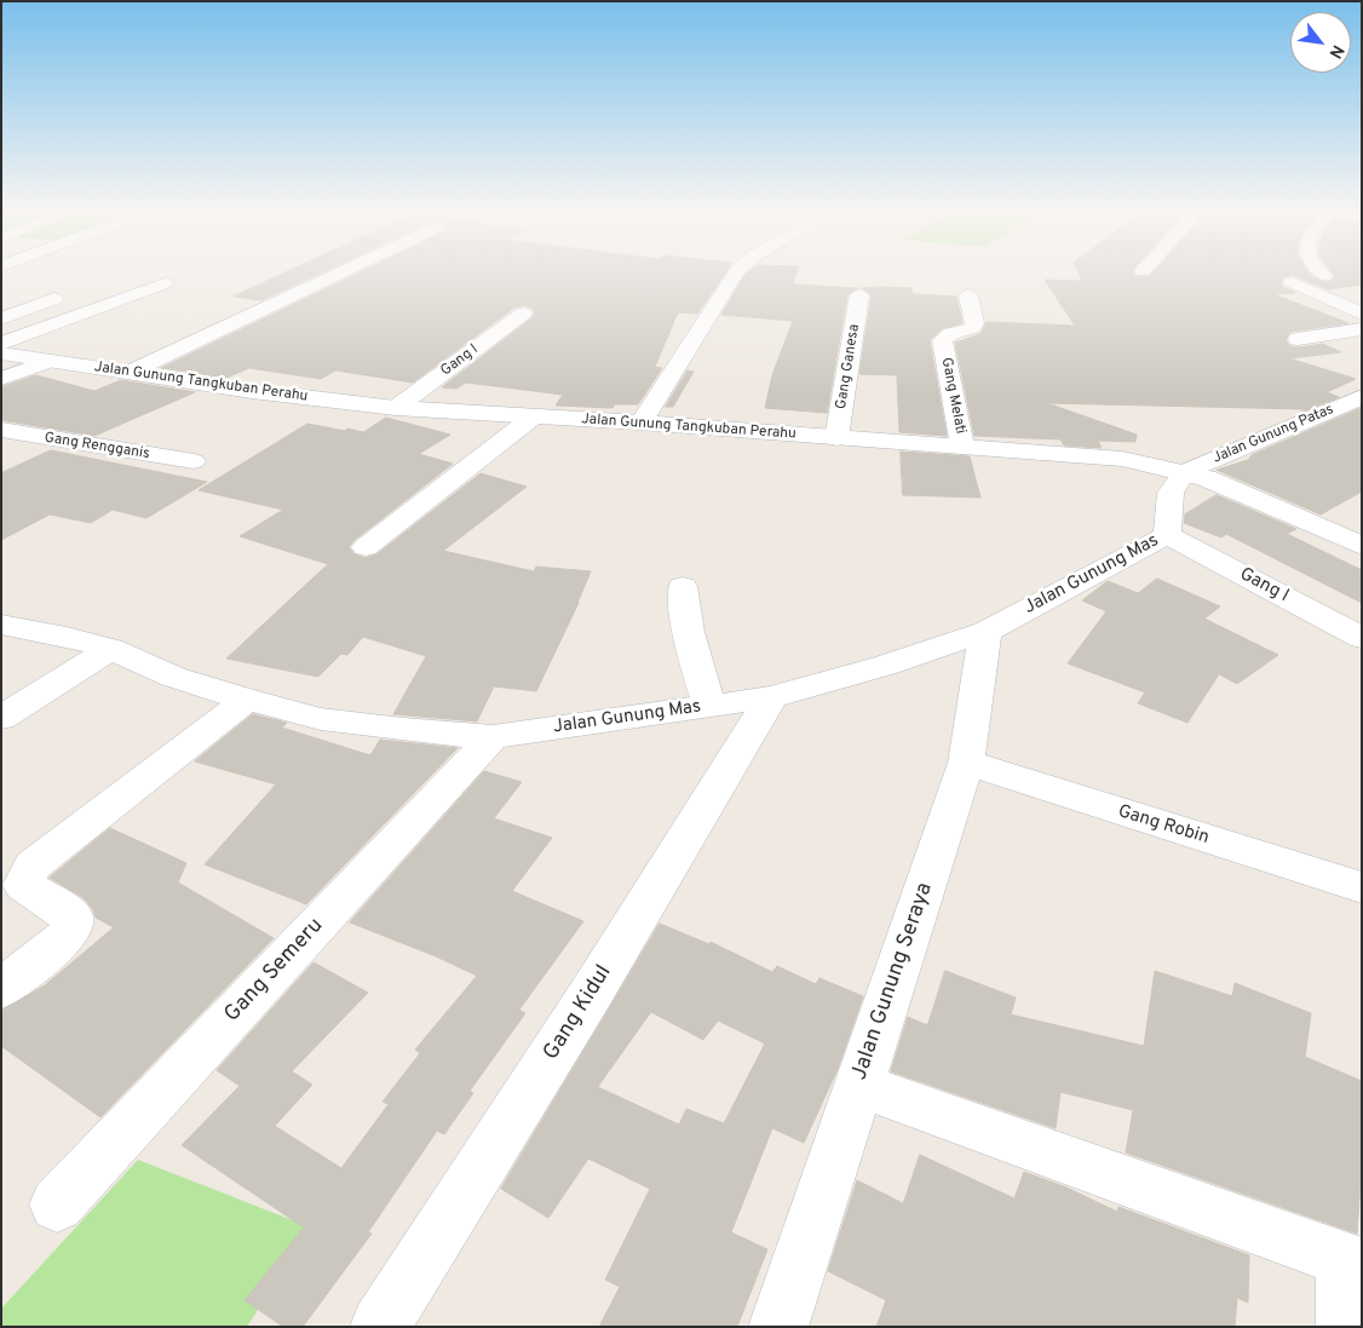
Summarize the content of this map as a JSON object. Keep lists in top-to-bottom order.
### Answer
{
  "streets": {
    "street": [
      "Gang I",
      "Gang Ganesa",
      "Jalan Gunung Tangkuban Perahu",
      "Gang Melati",
      "Jalan Gunung Patas",
      "Gang Rengganis",
      "Jalan Gunung Mas",
      "Gang Robin",
      "Gang Semeru",
      "Jalan Gunung Seraya",
      "Gang Kidul"
    ]
  },
  "crossings": [
    ["Gang I", "Jalan Gunung Tangkuban Perahu"],
    ["Gang I", "Jalan Gunung Mas"],
    ["Gang Ganesa", "Jalan Gunung Tangkuban Perahu"],
    ["Jalan Gunung Tangkuban Perahu", "Gang Melati"],
    ["Jalan Gunung Tangkuban Perahu", "Jalan Gunung Patas"],
    ["Jalan Gunung Tangkuban Perahu", "Jalan Gunung Mas"],
    ["Jalan Gunung Patas", "Jalan Gunung Mas"],
    ["Jalan Gunung Mas", "Gang Semeru"],
    ["Jalan Gunung Mas", "Jalan Gunung Seraya"],
    ["Jalan Gunung Mas", "Gang Kidul"],
    ["Gang Robin", "Jalan Gunung Seraya"]
  ],
  "north": "bottom right"
}
